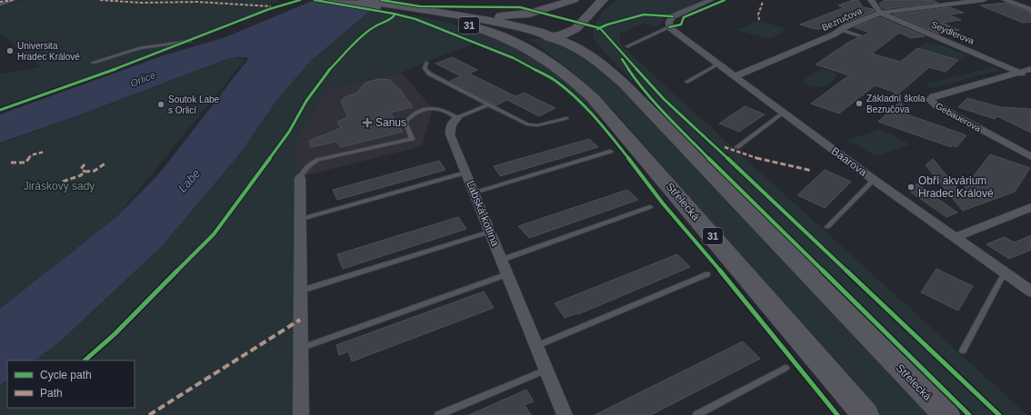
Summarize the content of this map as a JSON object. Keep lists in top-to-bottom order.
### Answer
{
  "streets": {
    "main road": ["31", "Střelecká"],
    "street": [
      "Bezručova",
      "Seydlerova",
      "Gebauerova",
      "Baarova",
      "Labská kotlina"
    ]
  },
  "crossings": [
    ["Bezručova", "Seydlerova"],
    ["Bezručova", "Baarova"],
    ["31", "Střelecká"],
    ["Seydlerova", "Gebauerova"]
  ],
  "water": ["Orlice", "Labe"],
  "parks": ["Jiráskovy sady"],
  "places": {
    "other": [
      "Universita Hradec Králové",
      "Základní škola Bezručova",
      "Soutok Labe s Orlicí",
      "Obří akvárium Hradec Králové"
    ],
    "health": ["Sanus"]
  },
  "legend": ["Cycle path", "Path"]
}
